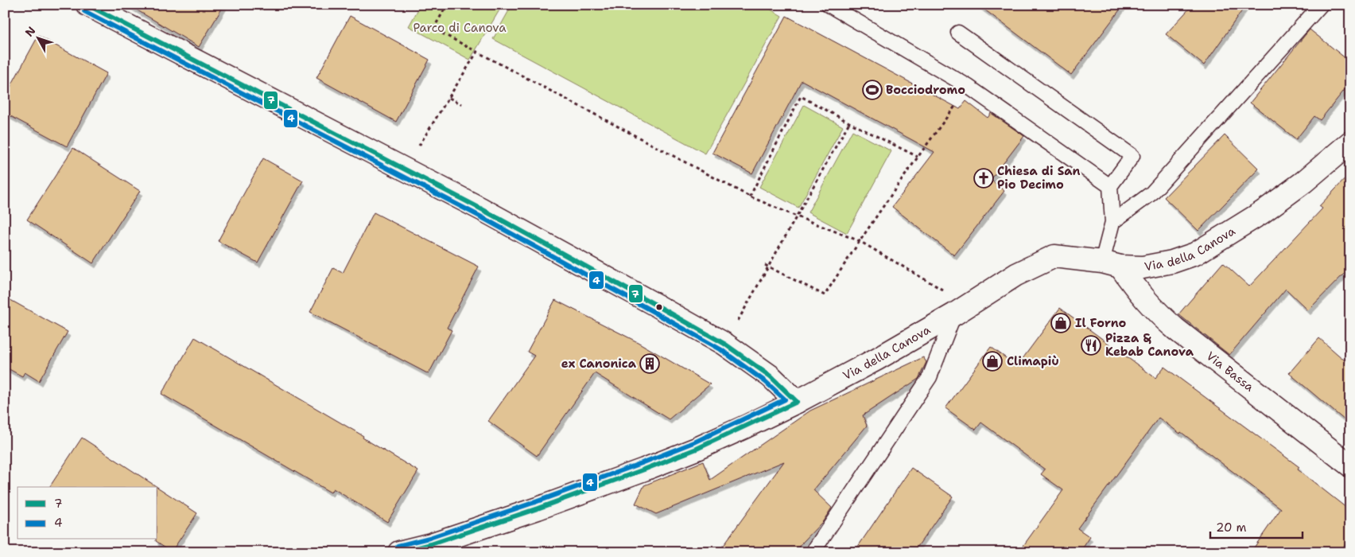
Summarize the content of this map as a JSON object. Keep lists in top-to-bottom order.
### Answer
{
  "streets": {
    "street": ["Via della Canova", "Via Bassa"]
  },
  "crossings": [
    ["Via della Canova", "Via Bassa"]
  ],
  "parks": ["Parco di Canova"],
  "places": {
    "sports": ["Bocciodromo"],
    "church": ["Chiesa di San Pio Decimo"],
    "shop": ["Il Forno", "Climapiù"],
    "restaurant": ["Pizza & Kebab Canova"],
    "building": ["ex Canonica"]
  },
  "lines": ["transit line 7", "transit line 4"],
  "legend": ["7", "4"],
  "scale_bar": "20 m",
  "north": "top left"
}
